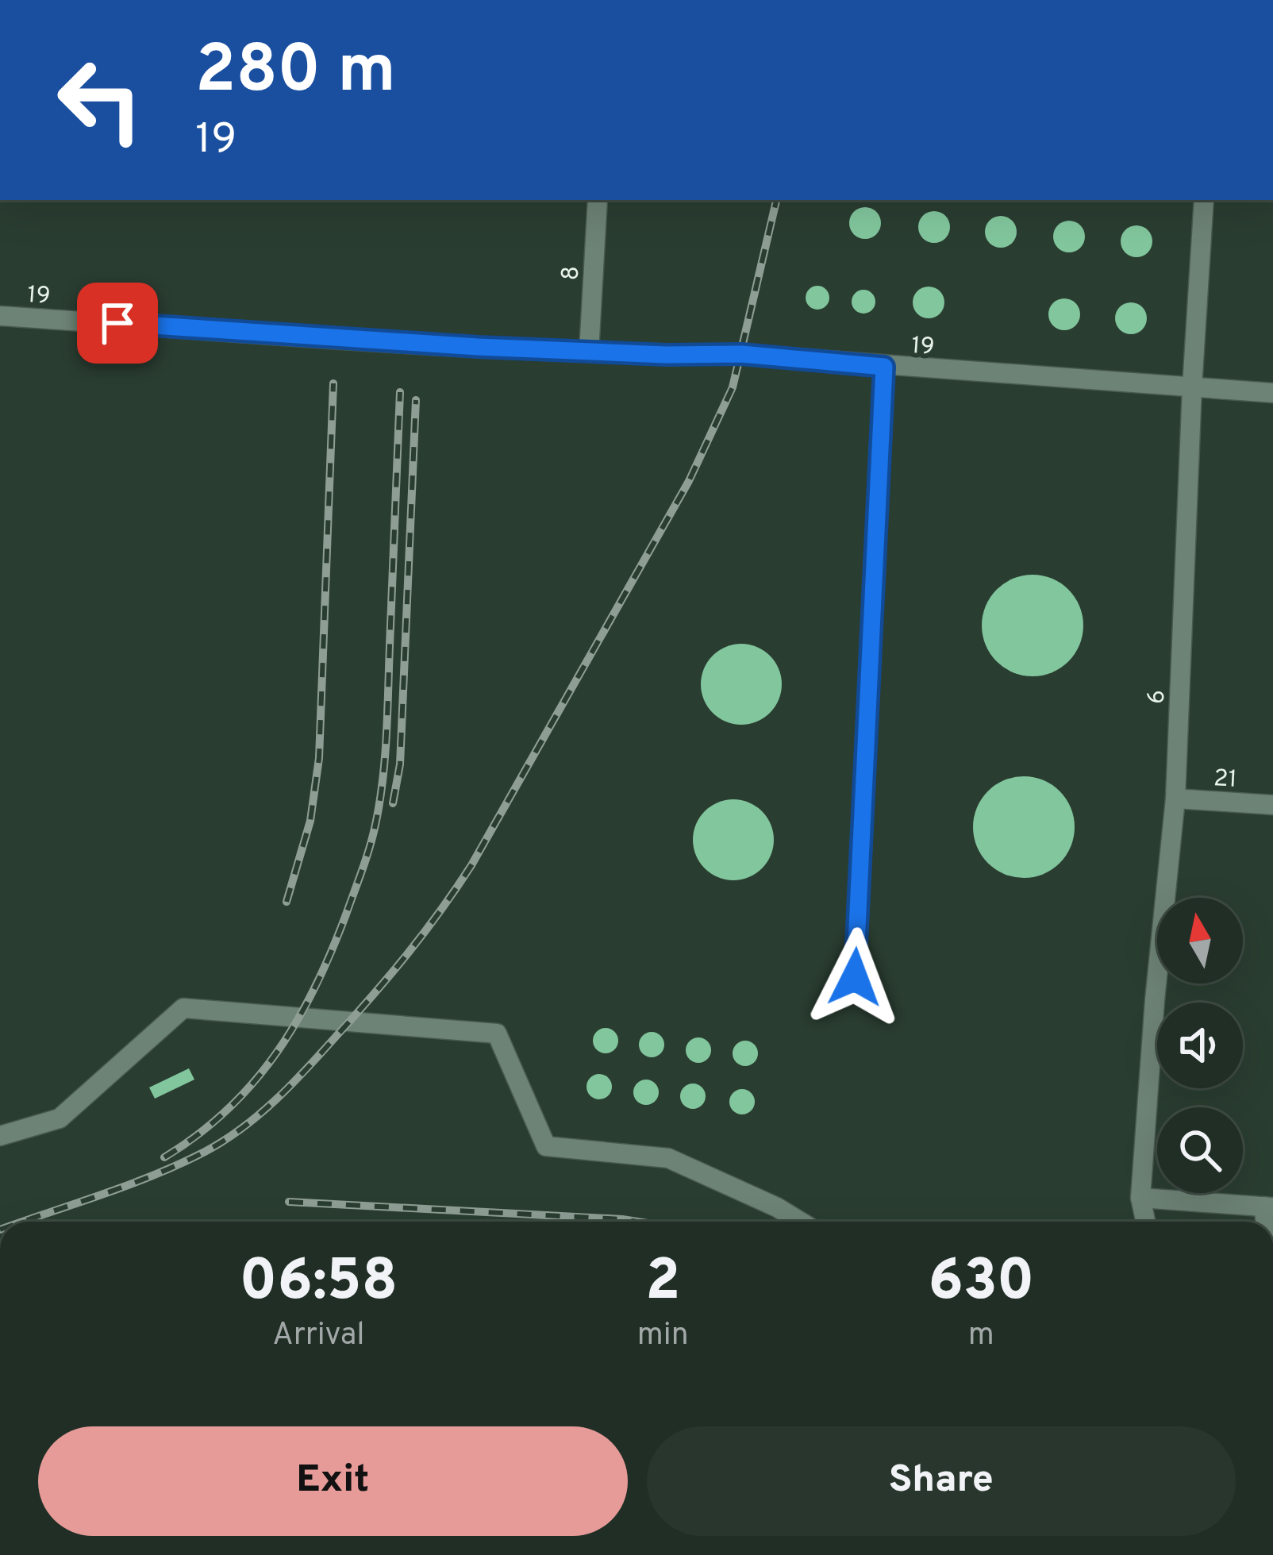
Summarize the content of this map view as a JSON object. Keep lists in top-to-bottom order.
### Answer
{
  "streets": {
    "street": [
      "8",
      "19",
      "6",
      "21"
    ]
  },
  "crossings": [
    ["8", "19"],
    ["19", "6"],
    ["6", "21"]
  ],
  "north": "top",
  "page": {
    "turn": ["280 m", "19"],
    "eta": [
      "06:58",
      "Arrival",
      "2",
      "min",
      "630",
      "m"
    ],
    "buttons": ["Exit", "Share"]
  }
}
